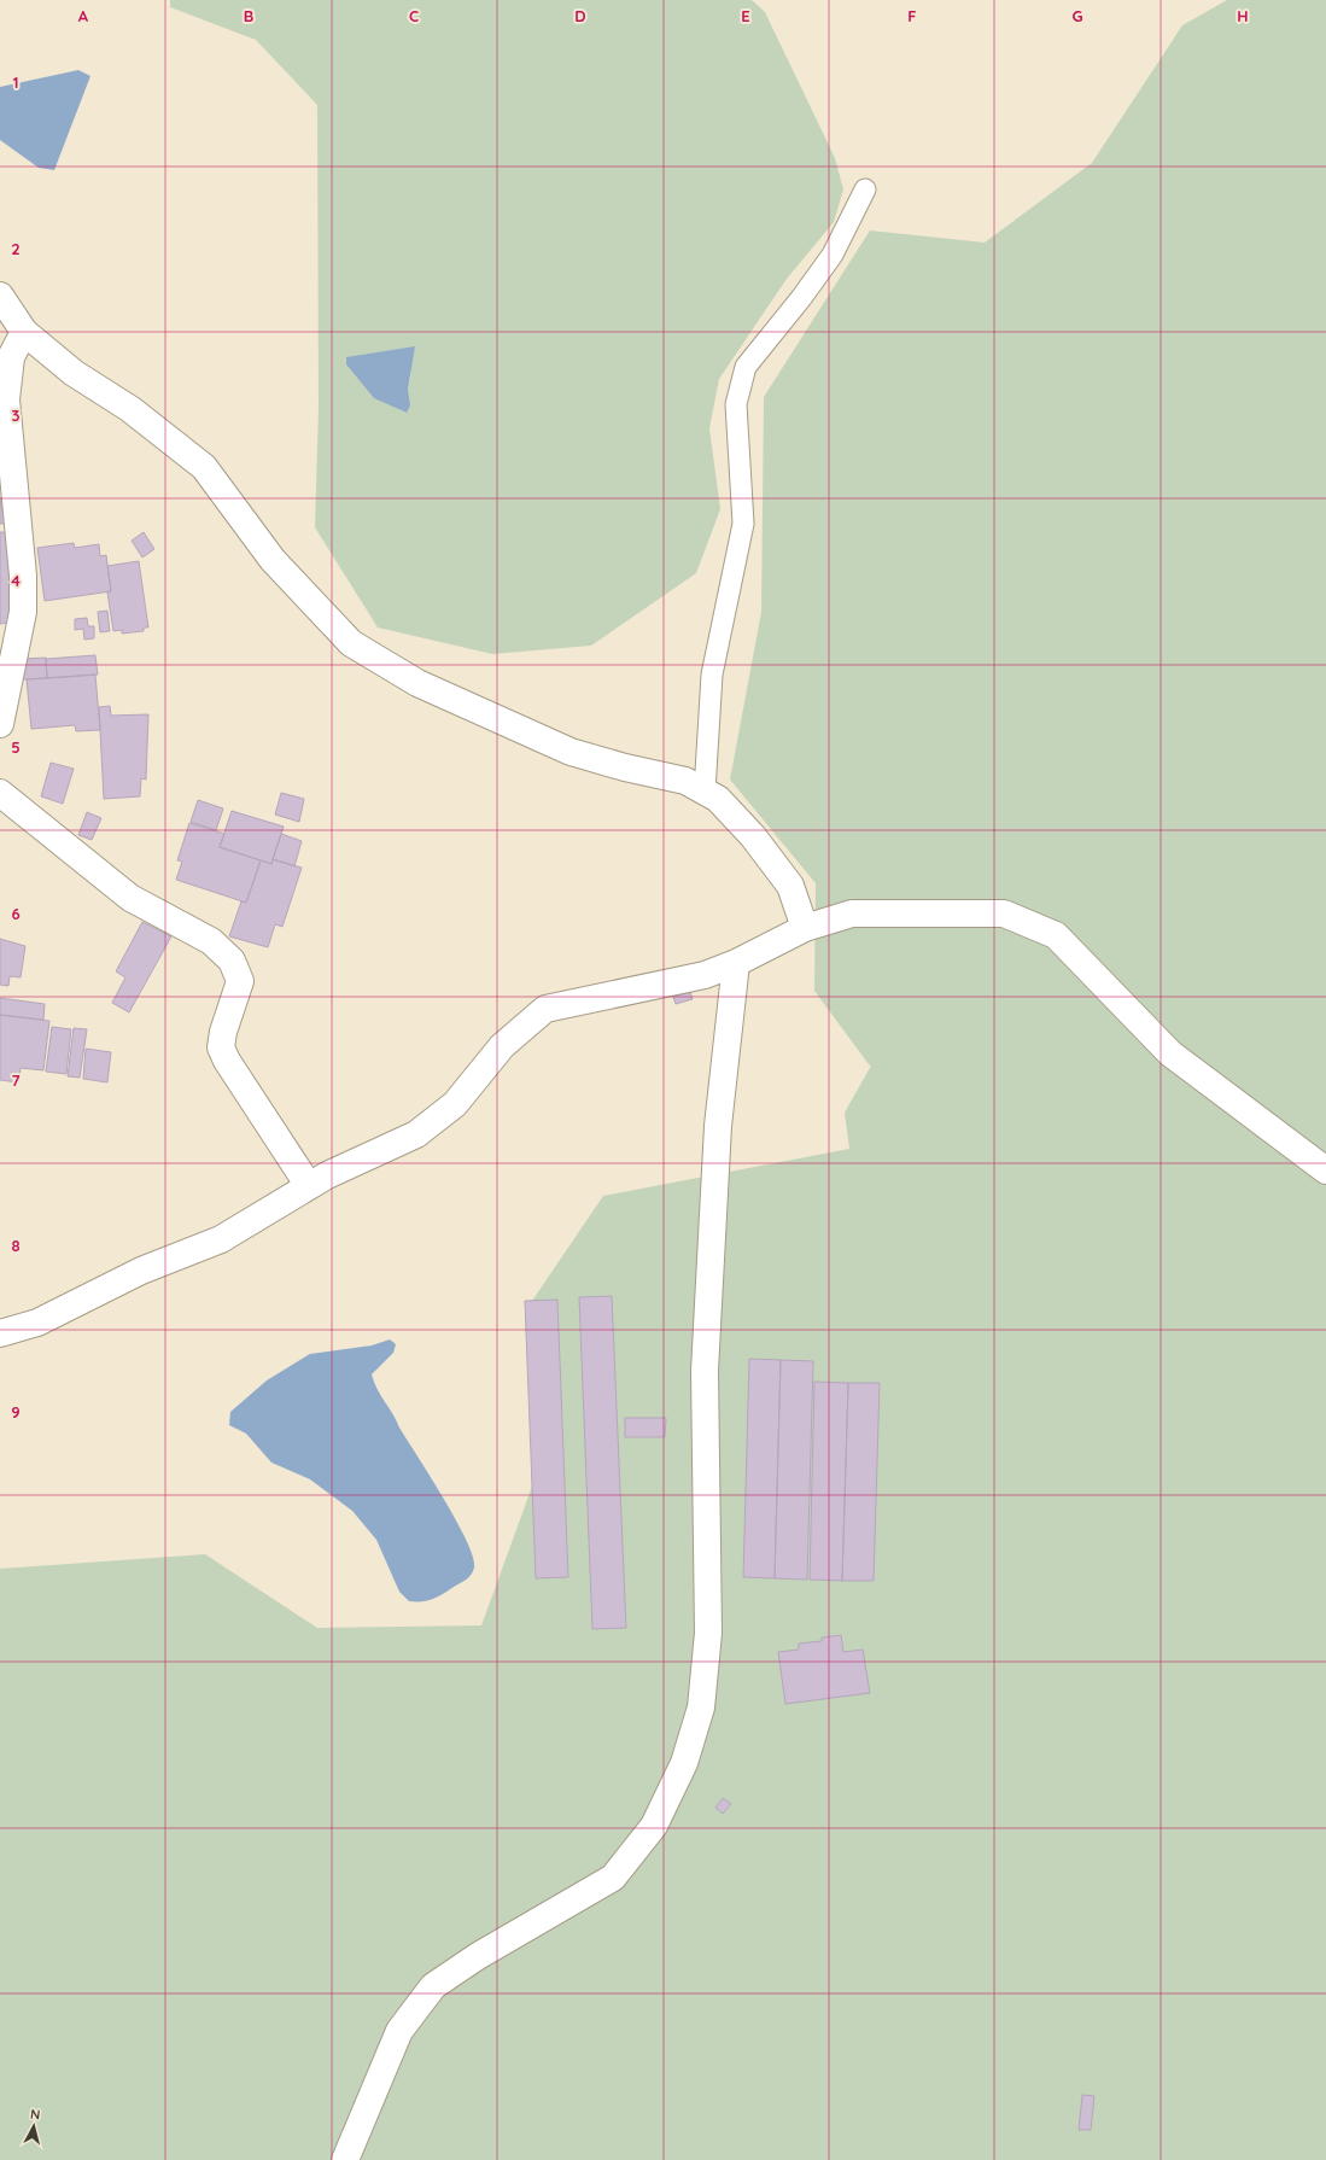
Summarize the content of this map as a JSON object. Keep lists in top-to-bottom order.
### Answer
{
  "north": "top",
  "grid": {
    "columns": [
      "A",
      "B",
      "C",
      "D",
      "E",
      "F",
      "G",
      "H"
    ],
    "rows": [
      "1",
      "2",
      "3",
      "4",
      "5",
      "6",
      "7",
      "8",
      "9"
    ]
  }
}
